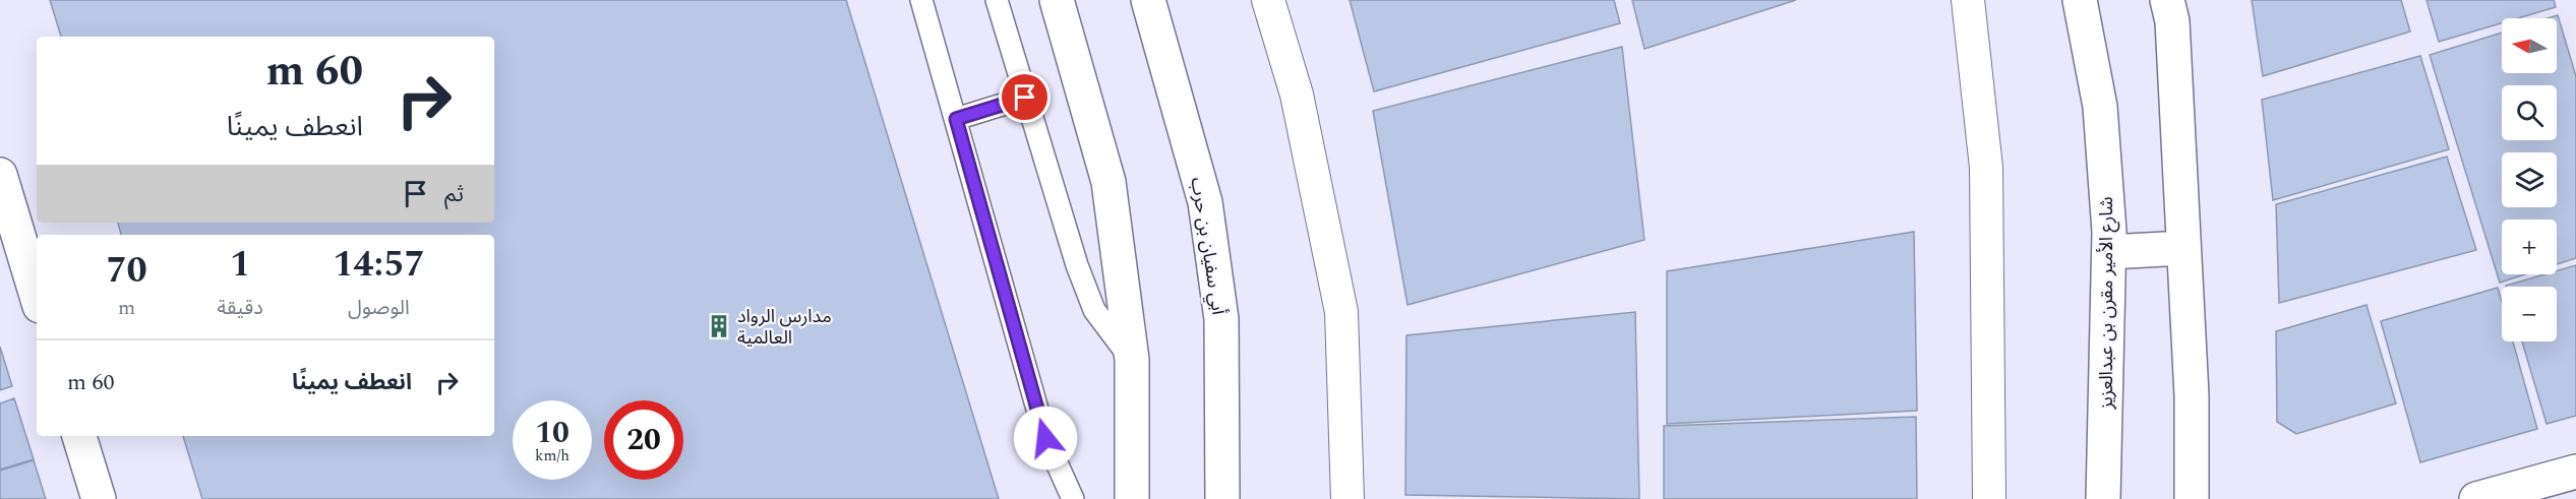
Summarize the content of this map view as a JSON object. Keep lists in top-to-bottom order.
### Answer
{
  "streets": {
    "street": ["أبي سفيان بن حرب", "شارع الأمير مقرن بن عبدالعزيز"]
  },
  "places": {
    "building": ["مدارس الرواد العالمية"]
  },
  "north": "left",
  "page": {
    "map_buttons": ["+", "−"],
    "turn": ["60 m", "انعطف يمينًا"],
    "then": "ثم",
    "eta": [
      "14:57",
      "الوصول",
      "1",
      "دقيقة",
      "70",
      "m"
    ],
    "list": [
      {
        "name": "انعطف يمينًا",
        "value": "60 m"
      }
    ],
    "speed": "10 km/h",
    "limit": "20"
  }
}
